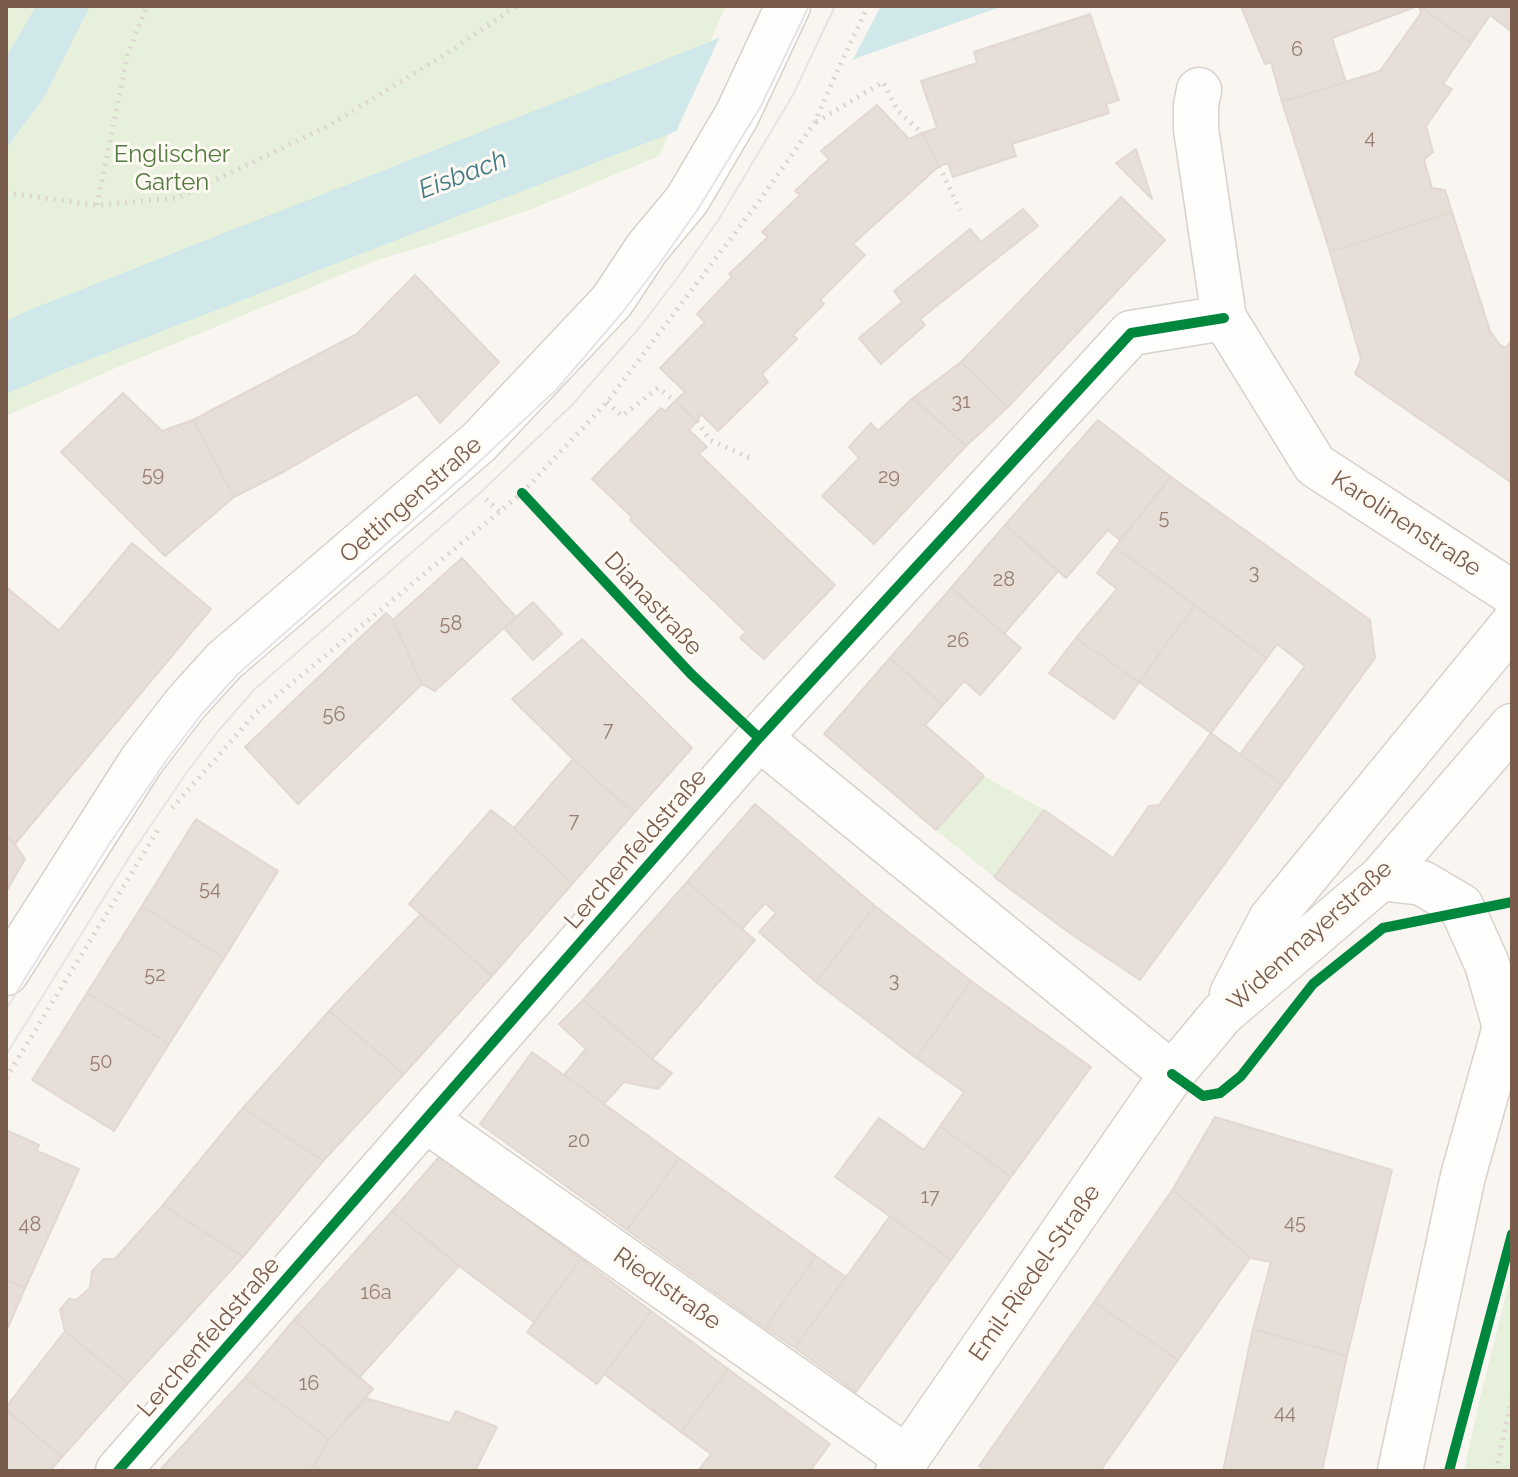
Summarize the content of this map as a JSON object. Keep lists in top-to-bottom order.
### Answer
{
  "streets": {
    "street": [
      "Oettingenstraße",
      "Karolinenstraße",
      "Lerchenfeldstraße",
      "Widenmayerstraße",
      "Emil-Riedel-Straße",
      "Riedlstraße"
    ],
    "cycle path": ["Dianastraße"]
  },
  "crossings": [
    ["Karolinenstraße", "Lerchenfeldstraße"],
    ["Lerchenfeldstraße", "Riedlstraße"],
    ["Widenmayerstraße", "Emil-Riedel-Straße"],
    ["Emil-Riedel-Straße", "Riedlstraße"]
  ],
  "water": ["Eisbach"],
  "parks": ["Englischer Garten"],
  "house_numbers": [
    "6",
    "4",
    "31",
    "59",
    "29",
    "5",
    "3",
    "28",
    "58",
    "26",
    "56",
    "7",
    "7",
    "54",
    "52",
    "3",
    "50",
    "20",
    "17",
    "45",
    "48",
    "16a",
    "16",
    "44"
  ]
}
